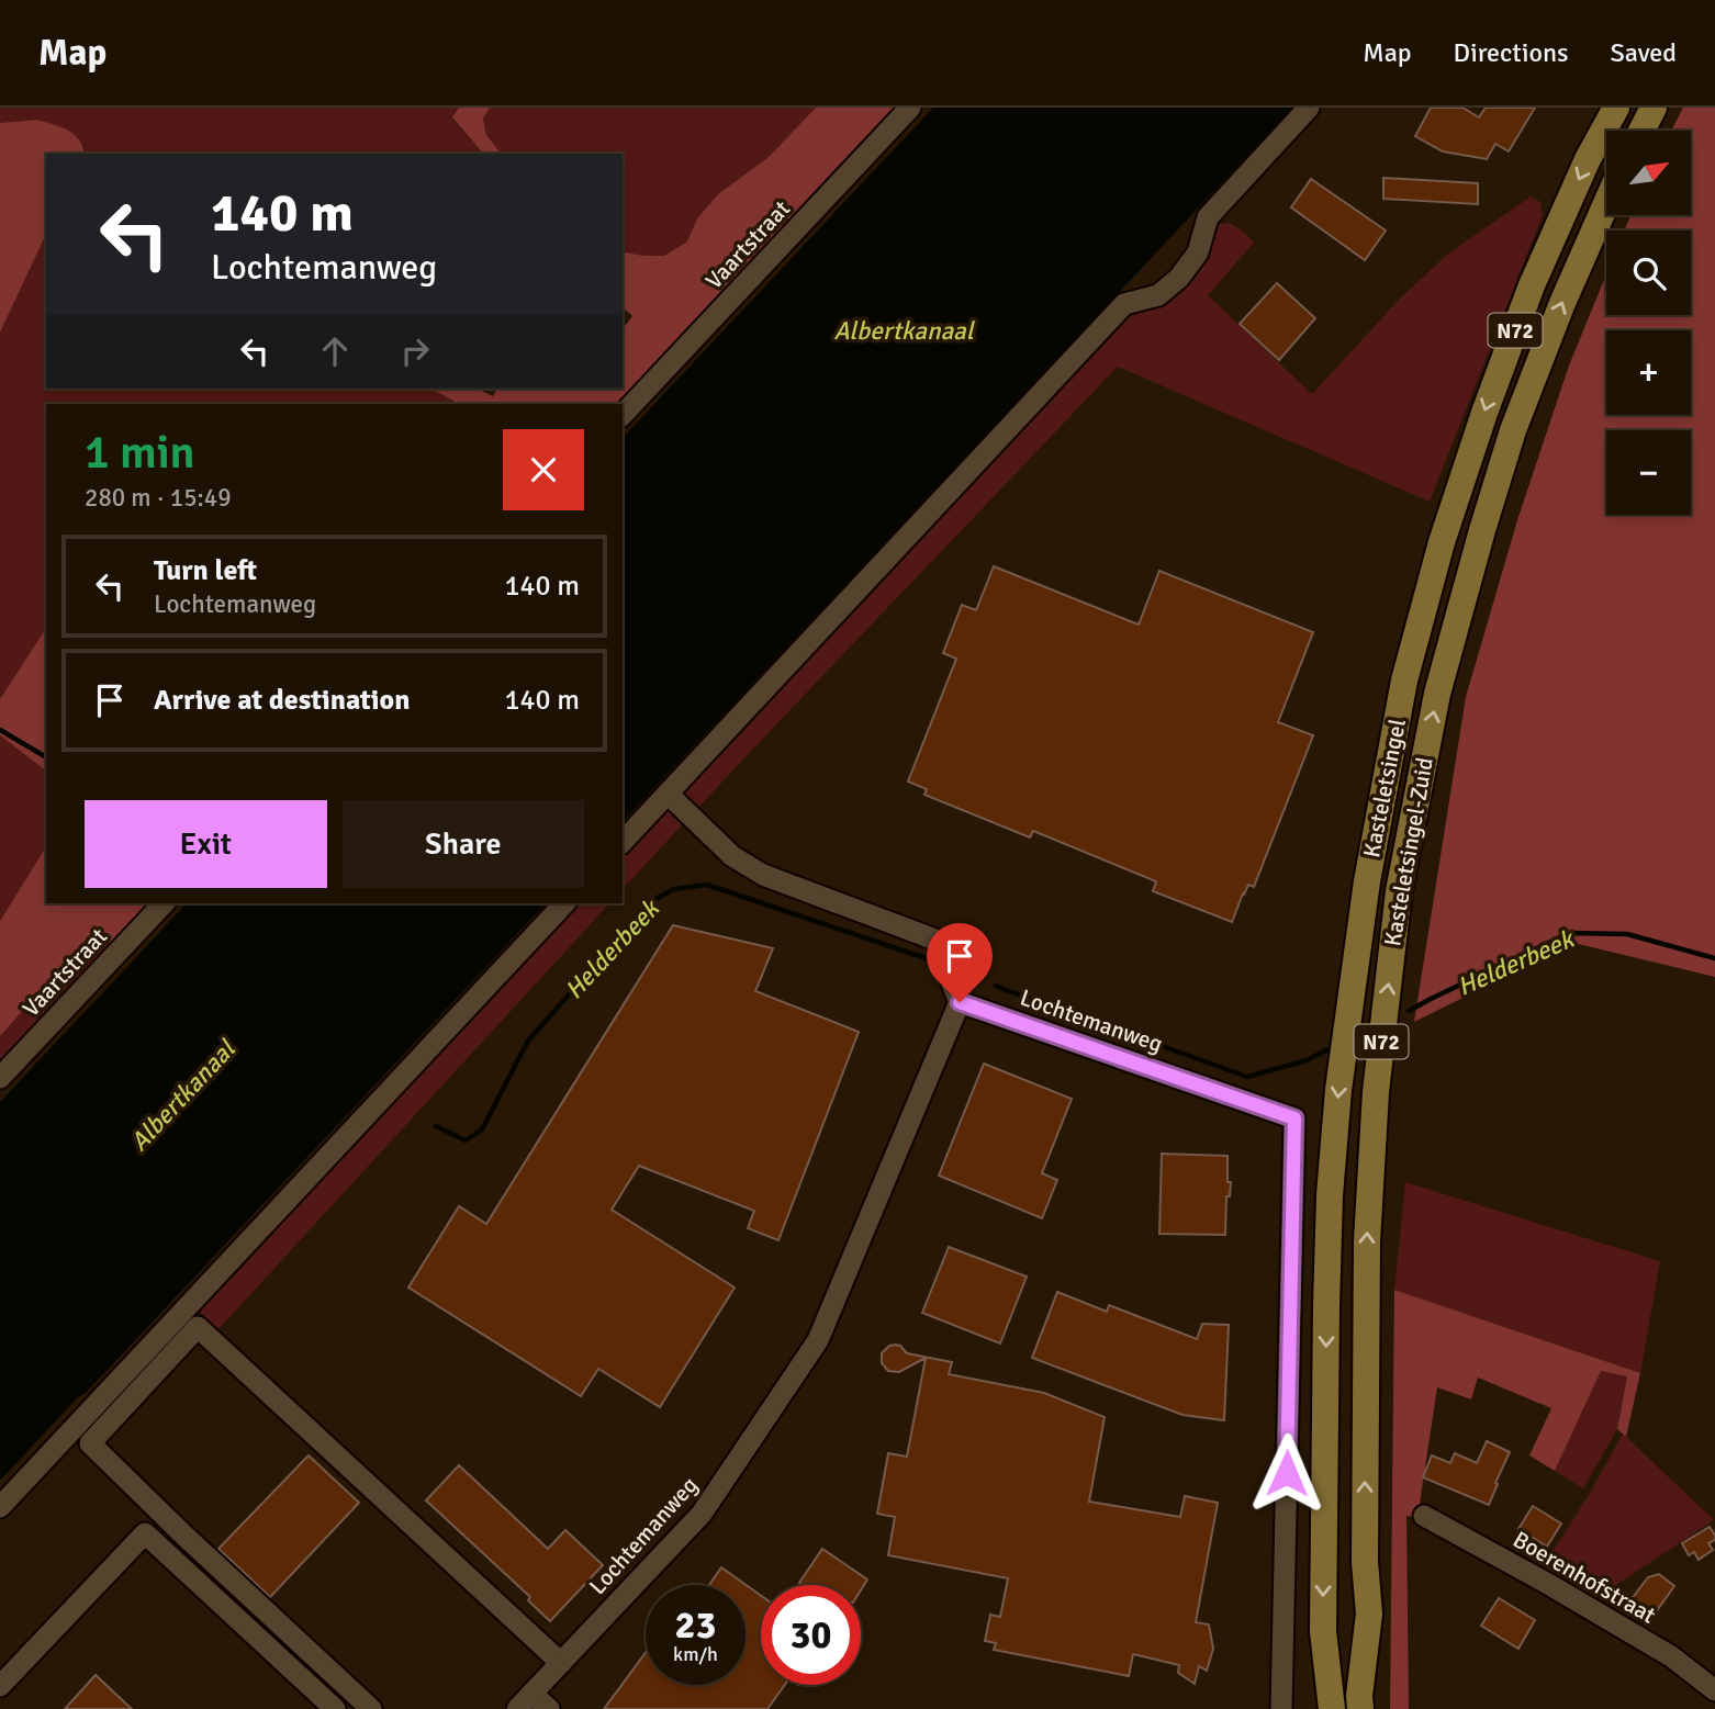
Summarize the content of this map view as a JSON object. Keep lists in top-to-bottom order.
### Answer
{
  "streets": {
    "main road": ["N72", "Kasteletsingel", "Kasteletsingel-Zuid"],
    "street": ["Vaartstraat", "Lochtemanweg", "Boerenhofstraat"]
  },
  "one_way": ["Kasteletsingel", "Kasteletsingel-Zuid"],
  "water": ["Albertkanaal", "Helderbeek"],
  "north": "top right",
  "page": {
    "header": "Map",
    "nav": ["Map", "Directions", "Saved"],
    "map_buttons": ["+", "−"],
    "turn": ["140 m", "Lochtemanweg"],
    "heading": ["1 min", "280 m · 15:49"],
    "list": [
      {
        "name": "Turn left",
        "note": "Lochtemanweg",
        "value": "140 m"
      },
      {
        "name": "Arrive at destination",
        "value": "140 m"
      }
    ],
    "buttons": ["Exit", "Share"],
    "speed": "23 km/h",
    "limit": "30"
  }
}
